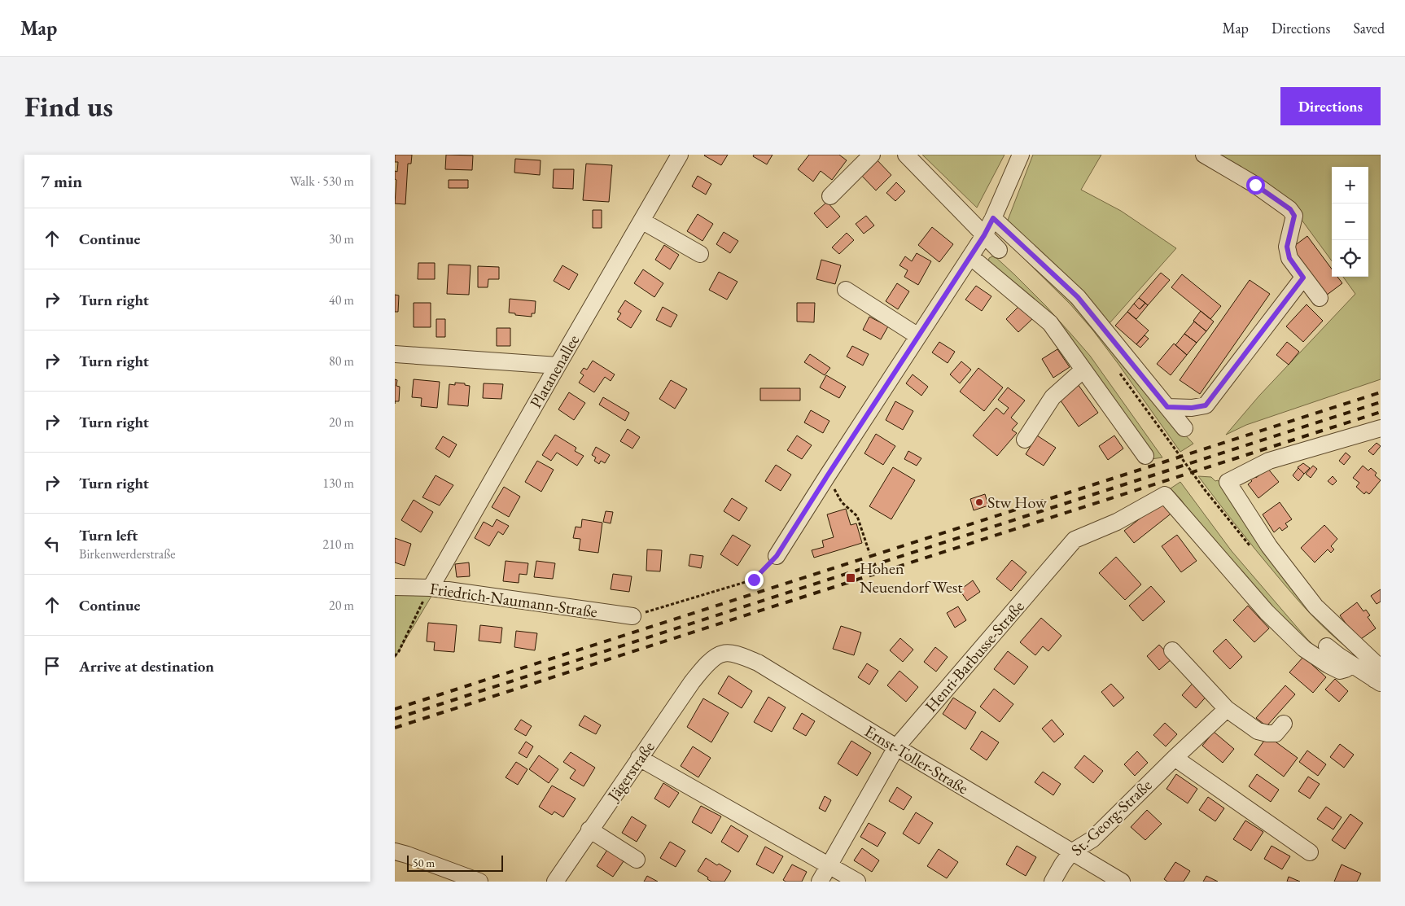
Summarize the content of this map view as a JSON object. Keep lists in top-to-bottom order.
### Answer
{
  "streets": {
    "street": [
      "Platanenallee",
      "Friedrich-Naumann-Straße",
      "Henri-Barbusse-Straße",
      "Ernst-Toller-Straße",
      "Jägerstraße",
      "St.-Georg-Straße"
    ]
  },
  "crossings": [
    ["Platanenallee", "Friedrich-Naumann-Straße"],
    ["Henri-Barbusse-Straße", "Ernst-Toller-Straße"],
    ["Ernst-Toller-Straße", "Jägerstraße"],
    ["Ernst-Toller-Straße", "St.-Georg-Straße"]
  ],
  "places": {
    "other": ["Stw How"],
    "transit": ["Hohen Neuendorf West"]
  },
  "scale_bar": "50 m",
  "page": {
    "header": "Map",
    "nav": ["Map", "Directions", "Saved"],
    "buttons": "Directions",
    "title": "Find us",
    "heading": ["7 min", "Walk · 530 m"],
    "map_buttons": ["+", "−"],
    "list": [
      ["Continue", "30 m"],
      ["Turn right", "40 m"],
      ["Turn right", "80 m"],
      ["Turn right", "20 m"],
      ["Turn right", "130 m"],
      ["Turn left", "Birkenwerderstraße", "210 m"],
      ["Continue", "20 m"],
      "Arrive at destination"
    ],
    "scale": "50 m"
  }
}
